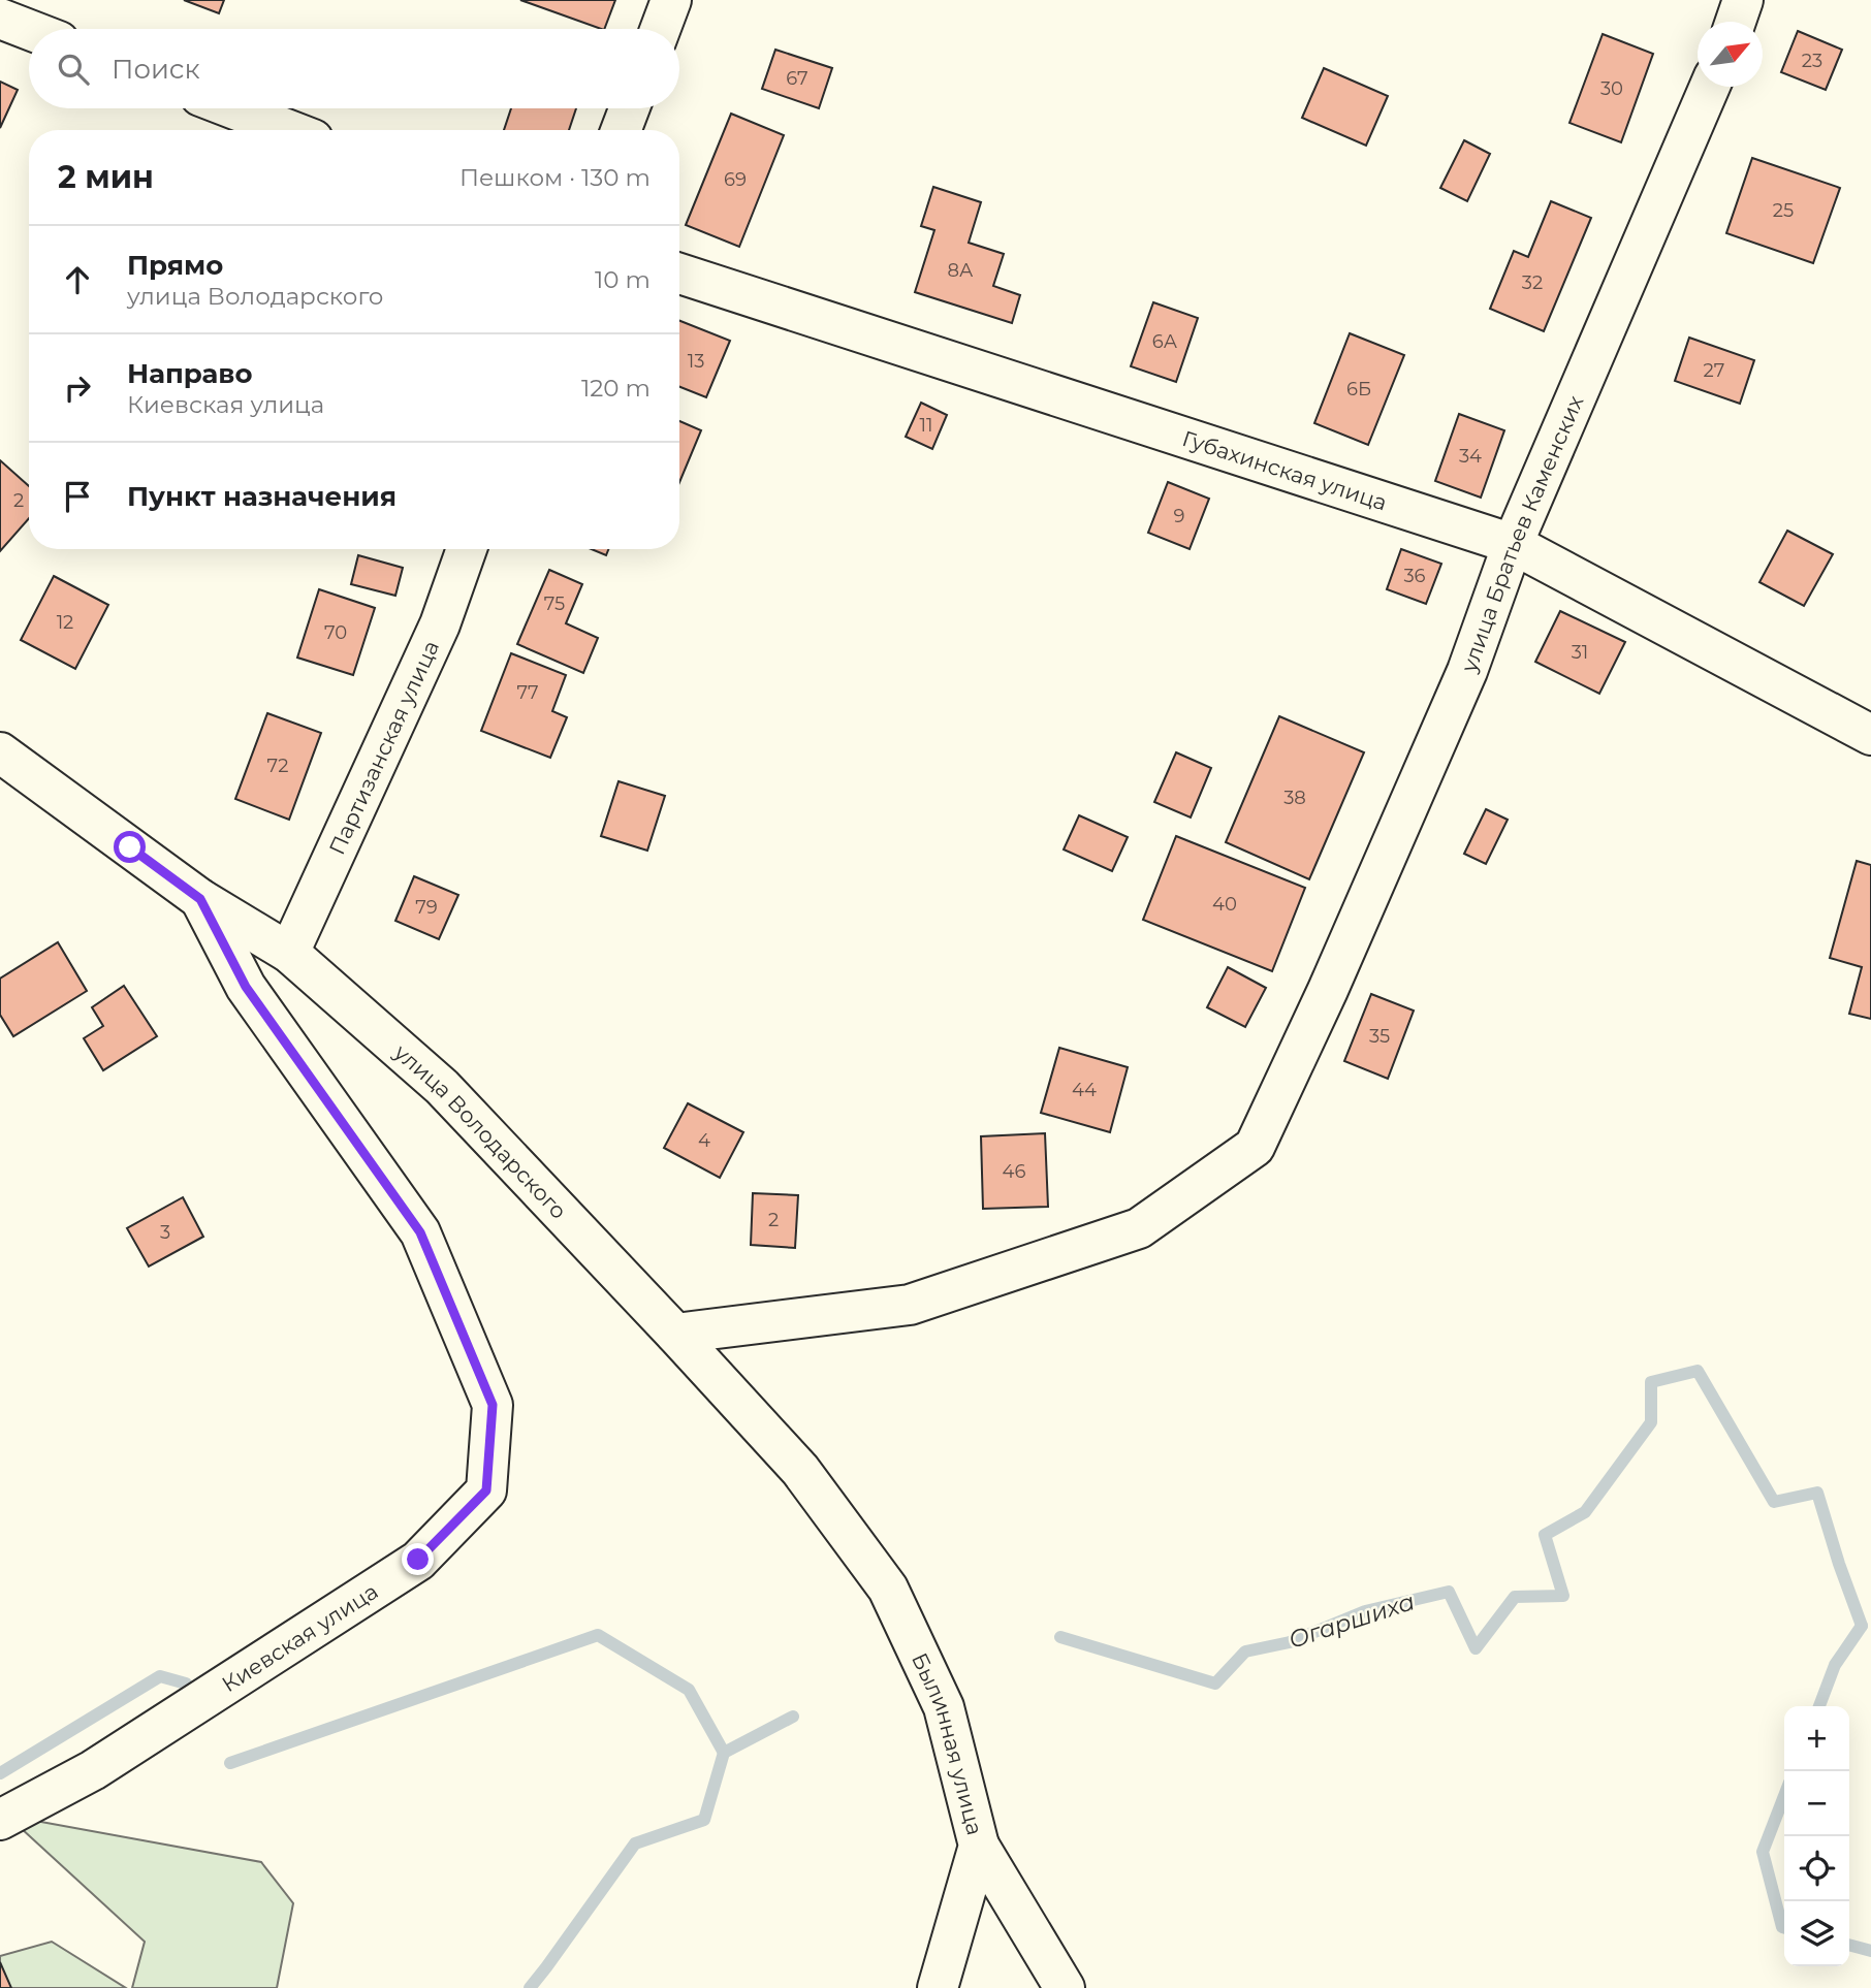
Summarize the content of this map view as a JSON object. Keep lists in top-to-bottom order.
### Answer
{
  "streets": {
    "street": [
      "Губахинская улица",
      "улица Братьев Каменских",
      "Партизанская улица",
      "улица Володарского",
      "Киевская улица",
      "Былинная улица"
    ]
  },
  "crossings": [
    ["Губахинская улица", "улица Братьев Каменских"],
    ["улица Братьев Каменских", "улица Володарского"],
    ["Партизанская улица", "улица Володарского"],
    ["улица Володарского", "Киевская улица"],
    ["улица Володарского", "Былинная улица"]
  ],
  "water": ["Огаршиха"],
  "house_numbers": [
    "23",
    "67",
    "30",
    "69",
    "25",
    "8А",
    "32",
    "6А",
    "13",
    "27",
    "6Б",
    "11",
    "34",
    "2",
    "9",
    "36",
    "75",
    "12",
    "70",
    "31",
    "77",
    "72",
    "38",
    "40",
    "79",
    "35",
    "44",
    "4",
    "46",
    "2",
    "3"
  ],
  "north": "top right",
  "page": {
    "search": "Поиск",
    "heading": ["2 мин", "Пешком · 130 m"],
    "list": [
      ["Прямо", "улица Володарского", "10 m"],
      ["Направо", "Киевская улица", "120 m"],
      "Пункт назначения"
    ],
    "map_buttons": ["+", "−"]
  }
}
